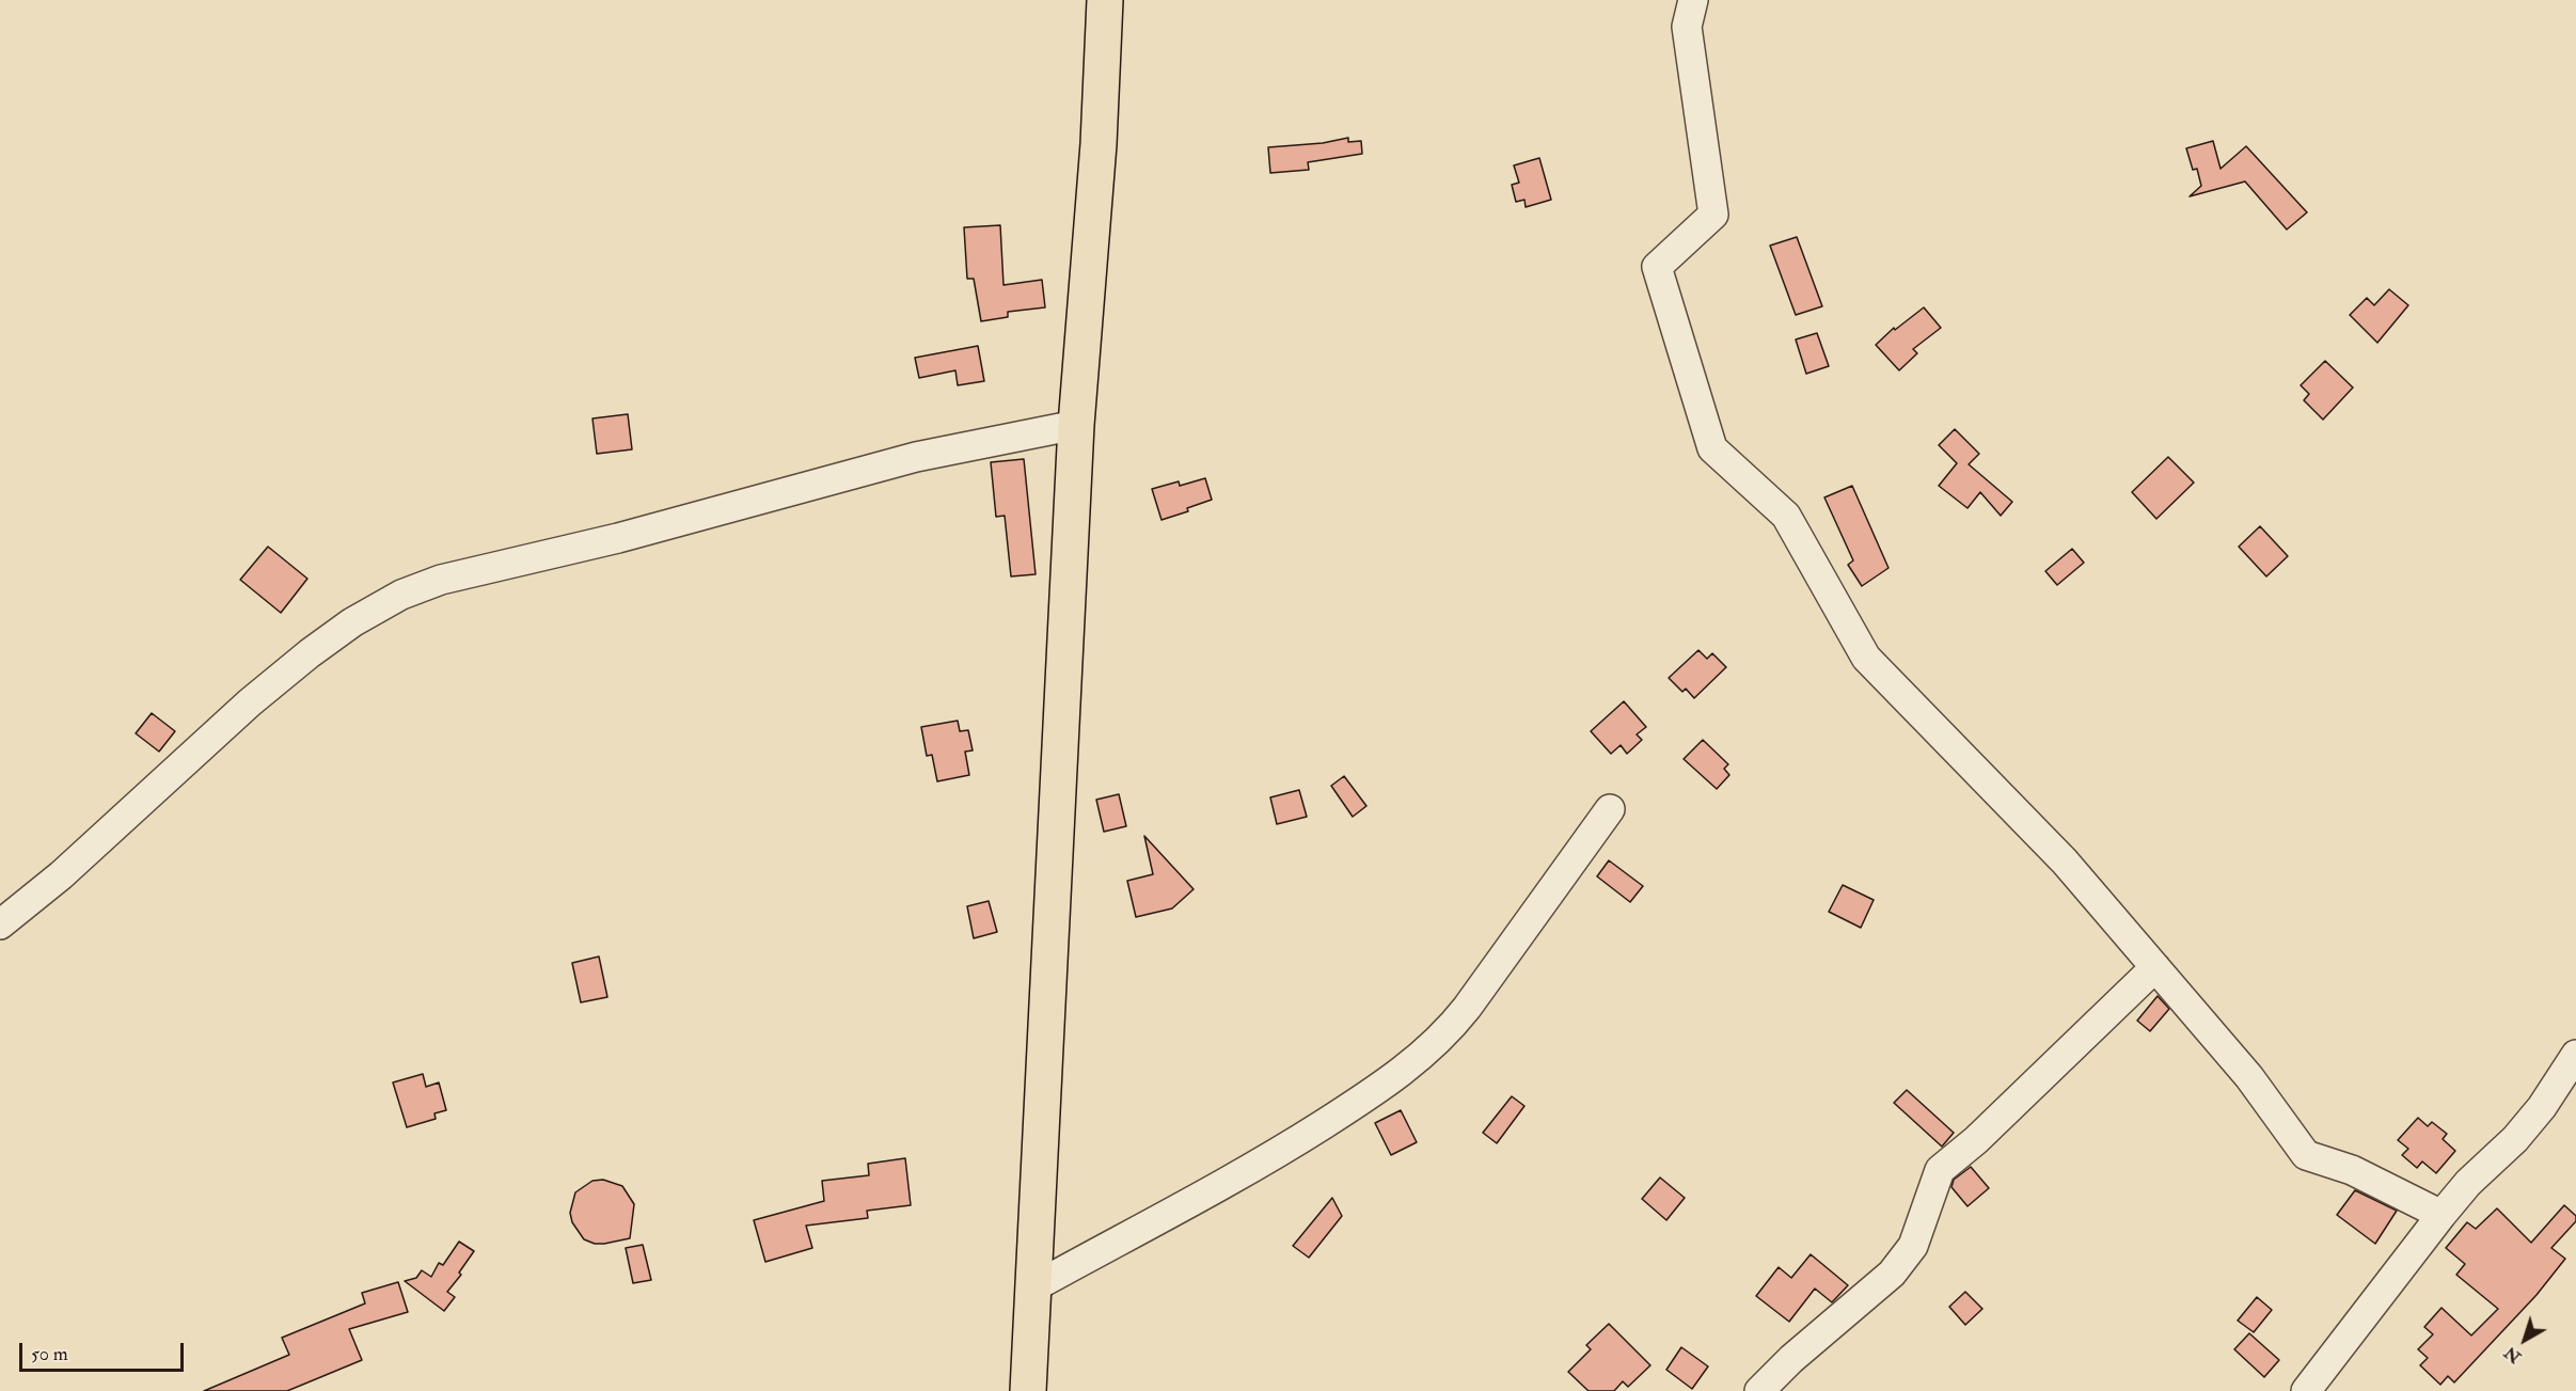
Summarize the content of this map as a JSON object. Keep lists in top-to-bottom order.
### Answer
{
  "scale_bar": "50 m",
  "north": "bottom left"
}
